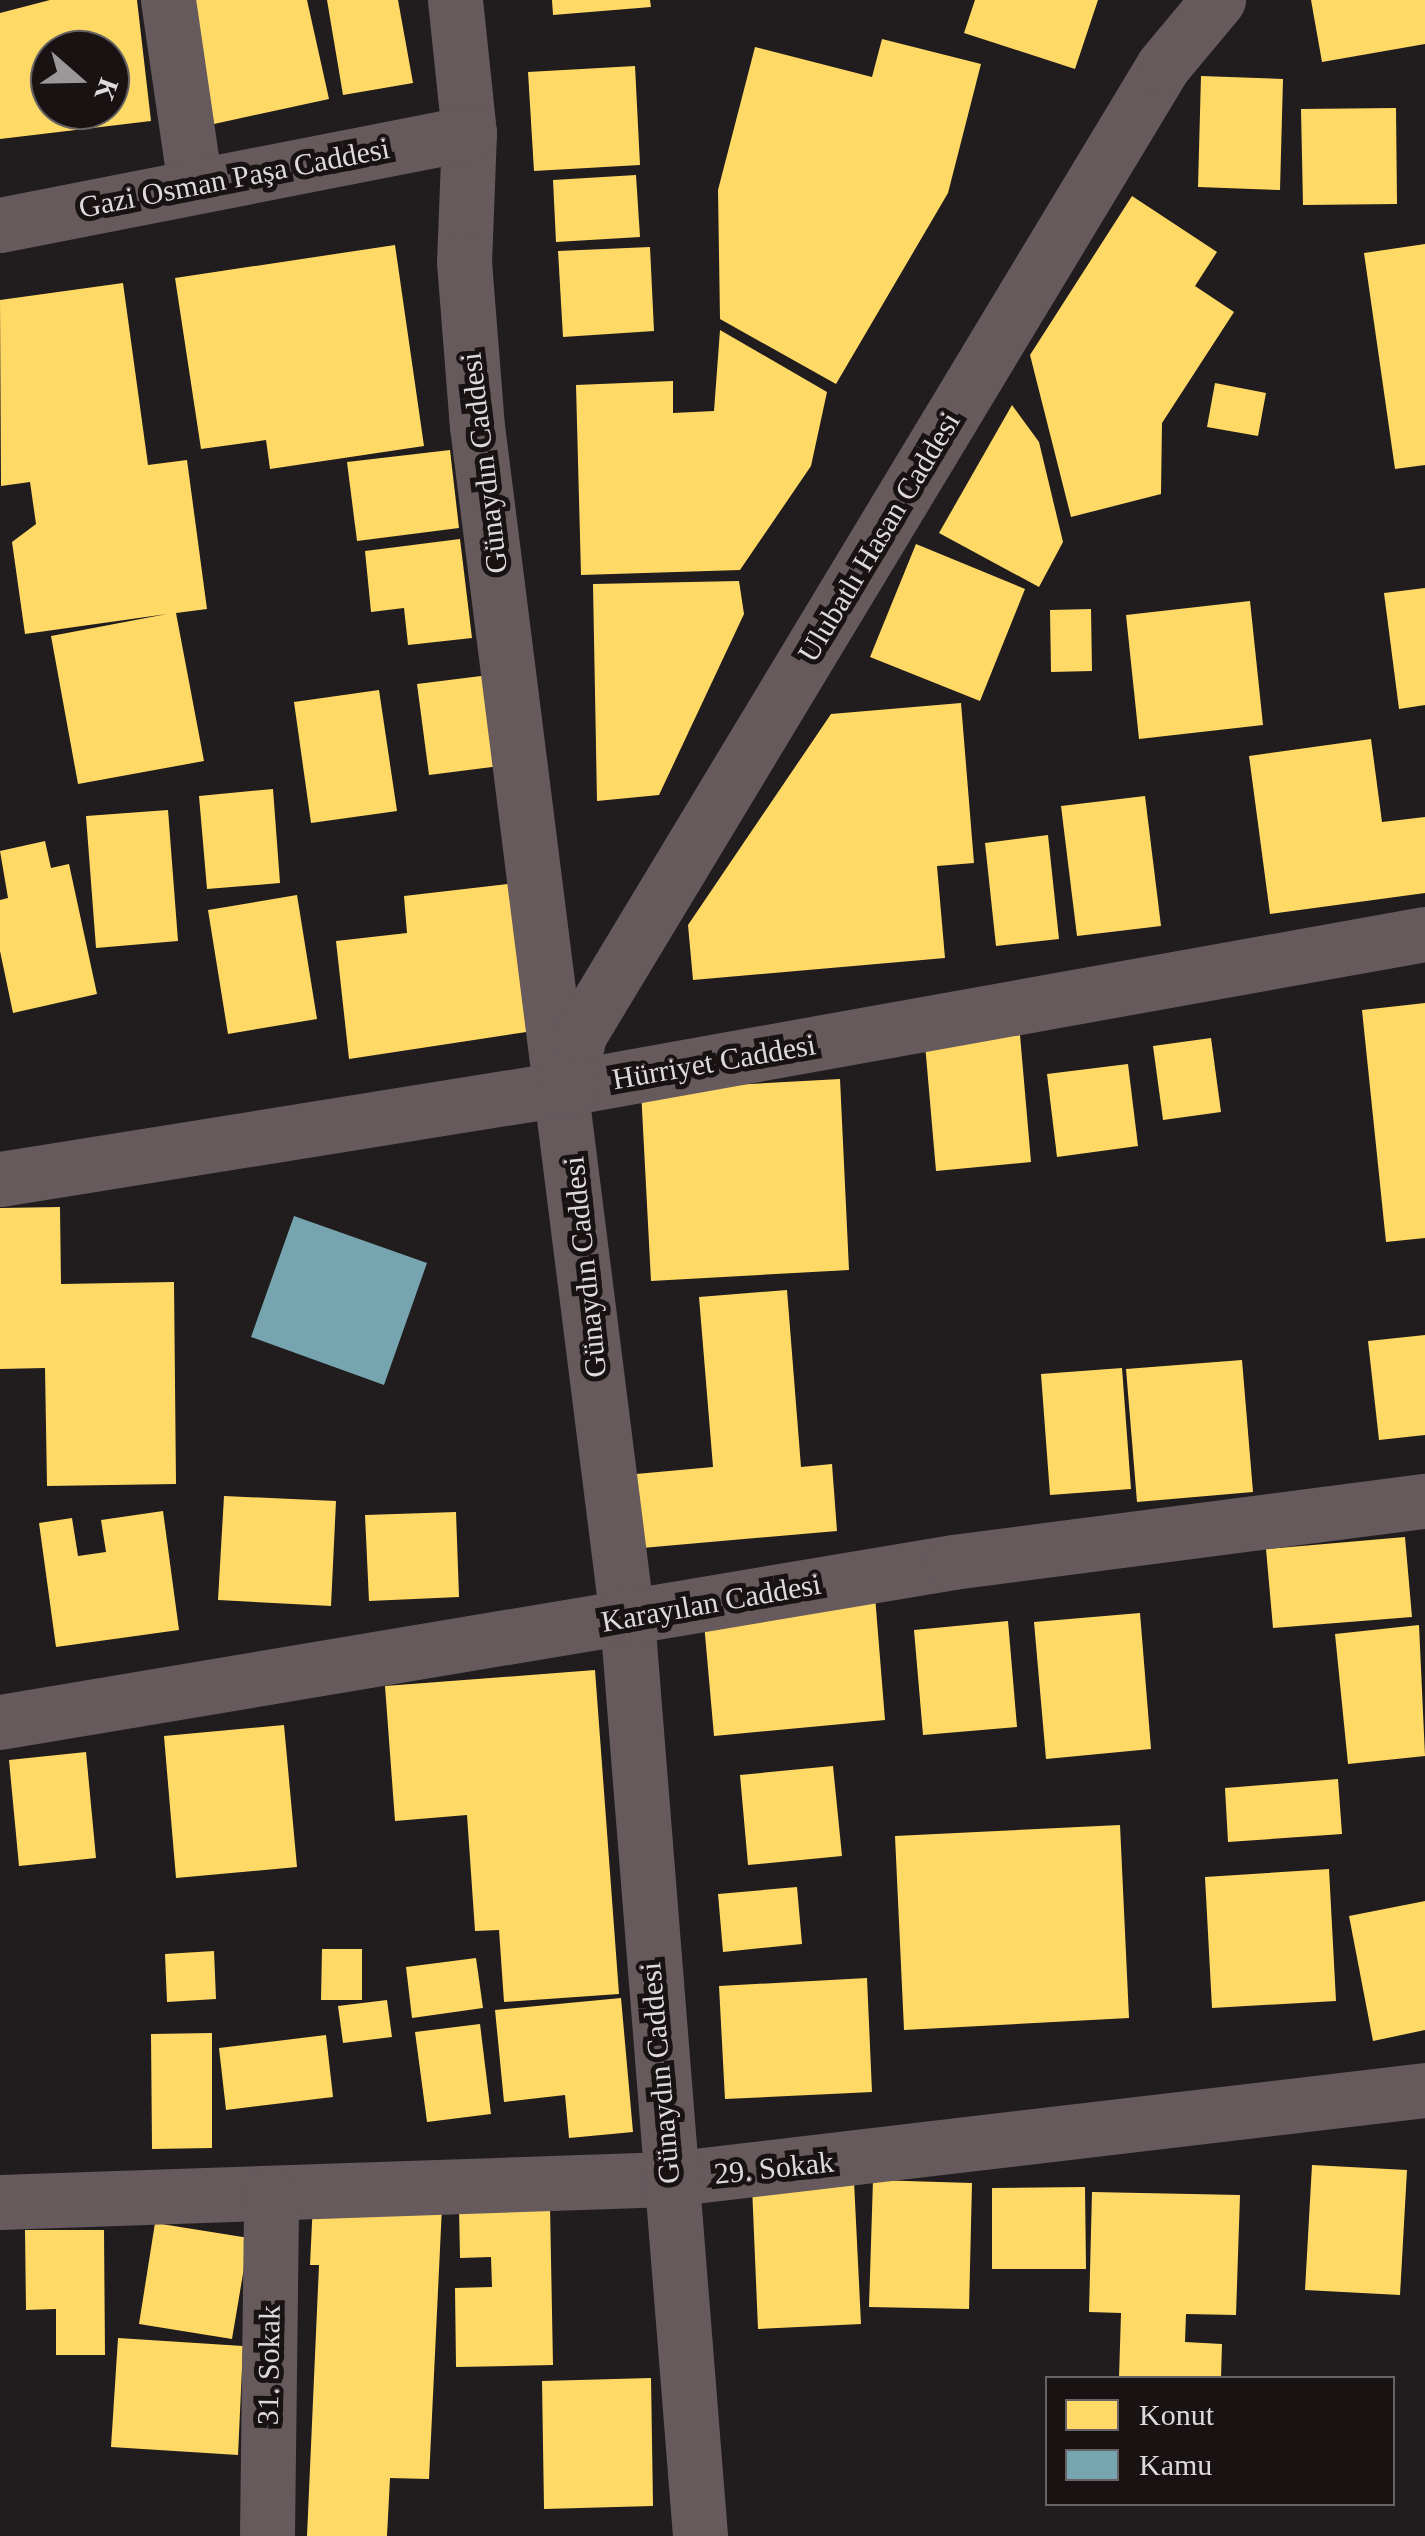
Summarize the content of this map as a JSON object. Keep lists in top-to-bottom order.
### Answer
{
  "streets": {
    "street": [
      "Gazi Osman Paşa Caddesi",
      "Günaydın Caddesi",
      "Ulubatlı Hasan Caddesi",
      "Hürriyet Caddesi",
      "Karayılan Caddesi",
      "29. Sokak",
      "31. Sokak"
    ]
  },
  "crossings": [
    ["Gazi Osman Paşa Caddesi", "Günaydın Caddesi"],
    ["Günaydın Caddesi", "Ulubatlı Hasan Caddesi"],
    ["Günaydın Caddesi", "Hürriyet Caddesi"],
    ["Günaydın Caddesi", "Karayılan Caddesi"],
    ["Günaydın Caddesi", "29. Sokak"],
    ["Ulubatlı Hasan Caddesi", "Hürriyet Caddesi"],
    ["29. Sokak", "31. Sokak"]
  ],
  "legend": ["Konut", "Kamu"],
  "north": "right"
}
